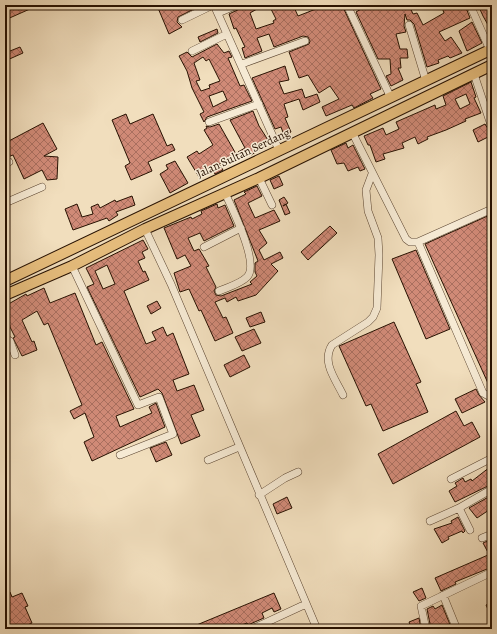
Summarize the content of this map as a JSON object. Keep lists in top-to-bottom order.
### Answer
{
  "streets": {
    "highway": ["Jalan Sultan Serdang"]
  }
}
